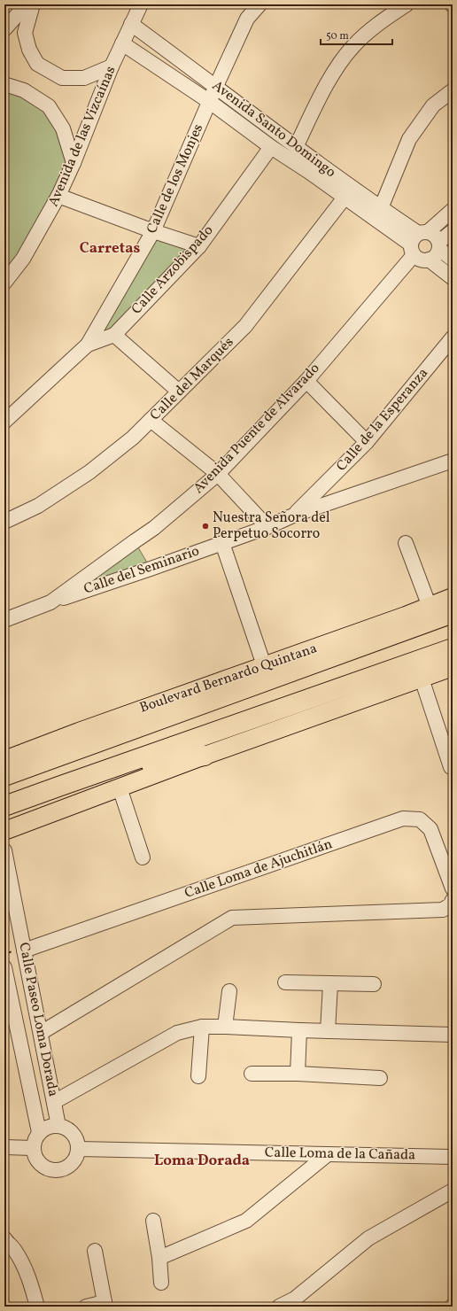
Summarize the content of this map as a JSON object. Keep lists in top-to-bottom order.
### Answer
{
  "streets": {
    "highway": ["Boulevard Bernardo Quintana"],
    "street": [
      "Avenida Santo Domingo",
      "Avenida de las Vizcaínas",
      "Calle de los Monjes",
      "Calle Arzobispado",
      "Calle del Marqués",
      "Calle de la Esperanza",
      "Avenida Puente de Alvarado",
      "Calle del Seminario",
      "Calle Loma de Ajuchitlán",
      "Calle Paseo Loma Dorada",
      "Calle Loma de la Cañada"
    ]
  },
  "crossings": [
    ["Avenida Santo Domingo", "Avenida de las Vizcaínas"],
    ["Avenida Santo Domingo", "Calle de los Monjes"],
    ["Avenida Santo Domingo", "Calle Arzobispado"],
    ["Avenida Santo Domingo", "Calle del Marqués"],
    ["Avenida Santo Domingo", "Avenida Puente de Alvarado"],
    ["Calle de los Monjes", "Calle Arzobispado"],
    ["Calle de la Esperanza", "Calle del Seminario"],
    ["Avenida Puente de Alvarado", "Calle del Seminario"],
    ["Calle Loma de Ajuchitlán", "Calle Paseo Loma Dorada"],
    ["Calle Paseo Loma Dorada", "Calle Loma de la Cañada"]
  ],
  "districts": ["Carretas", "Loma Dorada"],
  "places": ["Nuestra Señora del Perpetuo Socorro"],
  "scale_bar": "50 m"
}
